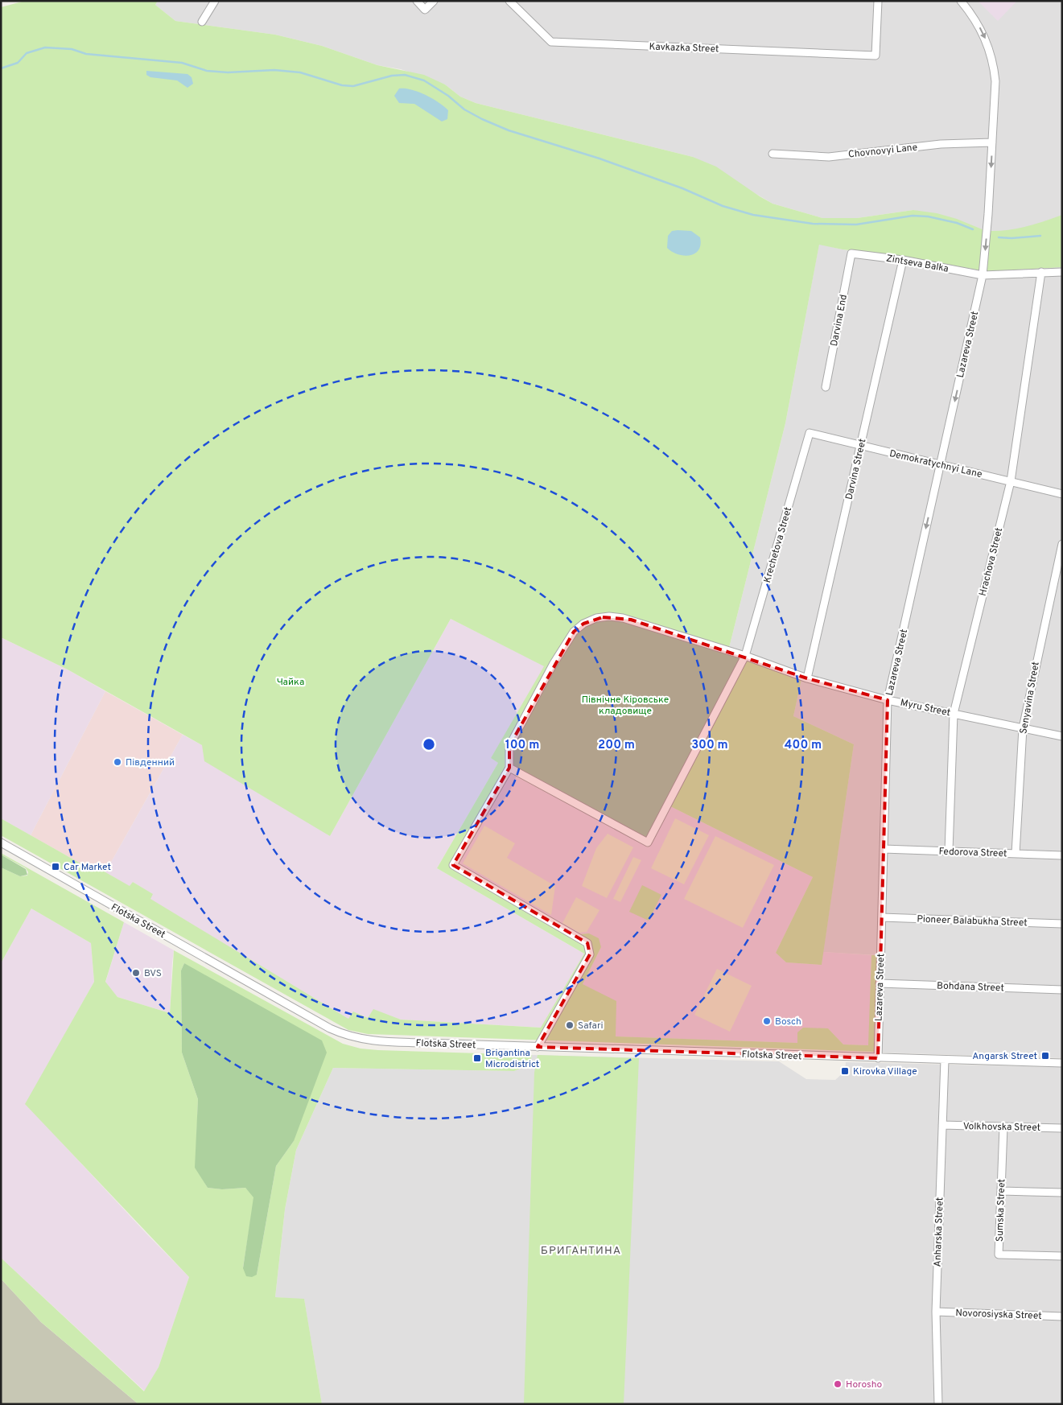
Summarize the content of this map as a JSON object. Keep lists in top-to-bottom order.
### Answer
{
  "streets": {
    "street": [
      "Kavkazka Street",
      "Chovnovyi Lane",
      "Zintseva Balka",
      "Darvina End",
      "Lazareva Street",
      "Demokratychnyi Lane",
      "Darvina Street",
      "Krechetova Street",
      "Hrachova Street",
      "Senyavina Street",
      "Myru Street",
      "Fedorova Street",
      "Flotska Street",
      "Pioneer Balabukha Street",
      "Bohdana Street",
      "Volkhovska Street",
      "Sumska Street",
      "Anharska Street",
      "Novorosiyska Street"
    ]
  },
  "crossings": [
    ["Zintseva Balka", "Darvina End"],
    ["Zintseva Balka", "Lazareva Street"],
    ["Zintseva Balka", "Darvina Street"],
    ["Zintseva Balka", "Hrachova Street"],
    ["Lazareva Street", "Demokratychnyi Lane"],
    ["Lazareva Street", "Myru Street"],
    ["Lazareva Street", "Fedorova Street"],
    ["Lazareva Street", "Flotska Street"],
    ["Lazareva Street", "Pioneer Balabukha Street"],
    ["Lazareva Street", "Bohdana Street"],
    ["Demokratychnyi Lane", "Darvina Street"],
    ["Demokratychnyi Lane", "Krechetova Street"],
    ["Demokratychnyi Lane", "Hrachova Street"],
    ["Darvina Street", "Myru Street"],
    ["Krechetova Street", "Myru Street"],
    ["Hrachova Street", "Myru Street"],
    ["Hrachova Street", "Fedorova Street"],
    ["Senyavina Street", "Myru Street"],
    ["Senyavina Street", "Fedorova Street"],
    ["Flotska Street", "Anharska Street"],
    ["Volkhovska Street", "Sumska Street"],
    ["Volkhovska Street", "Anharska Street"],
    ["Anharska Street", "Novorosiyska Street"]
  ],
  "one_way": ["Lazareva Street"],
  "districts": ["БРИГАНТИНА"],
  "parks": ["Чайка", "Північне Кіровське кладовище"],
  "places": {
    "other": [
      "Південний",
      "BVS",
      "Bosch",
      "Safari",
      "Horosho"
    ],
    "transit": [
      "Car Market",
      "Angarsk Street",
      "Brigantina Microdistrict",
      "Kirovka Village"
    ]
  },
  "rings": [
    "100 m",
    "200 m",
    "300 m",
    "400 m"
  ]
}
